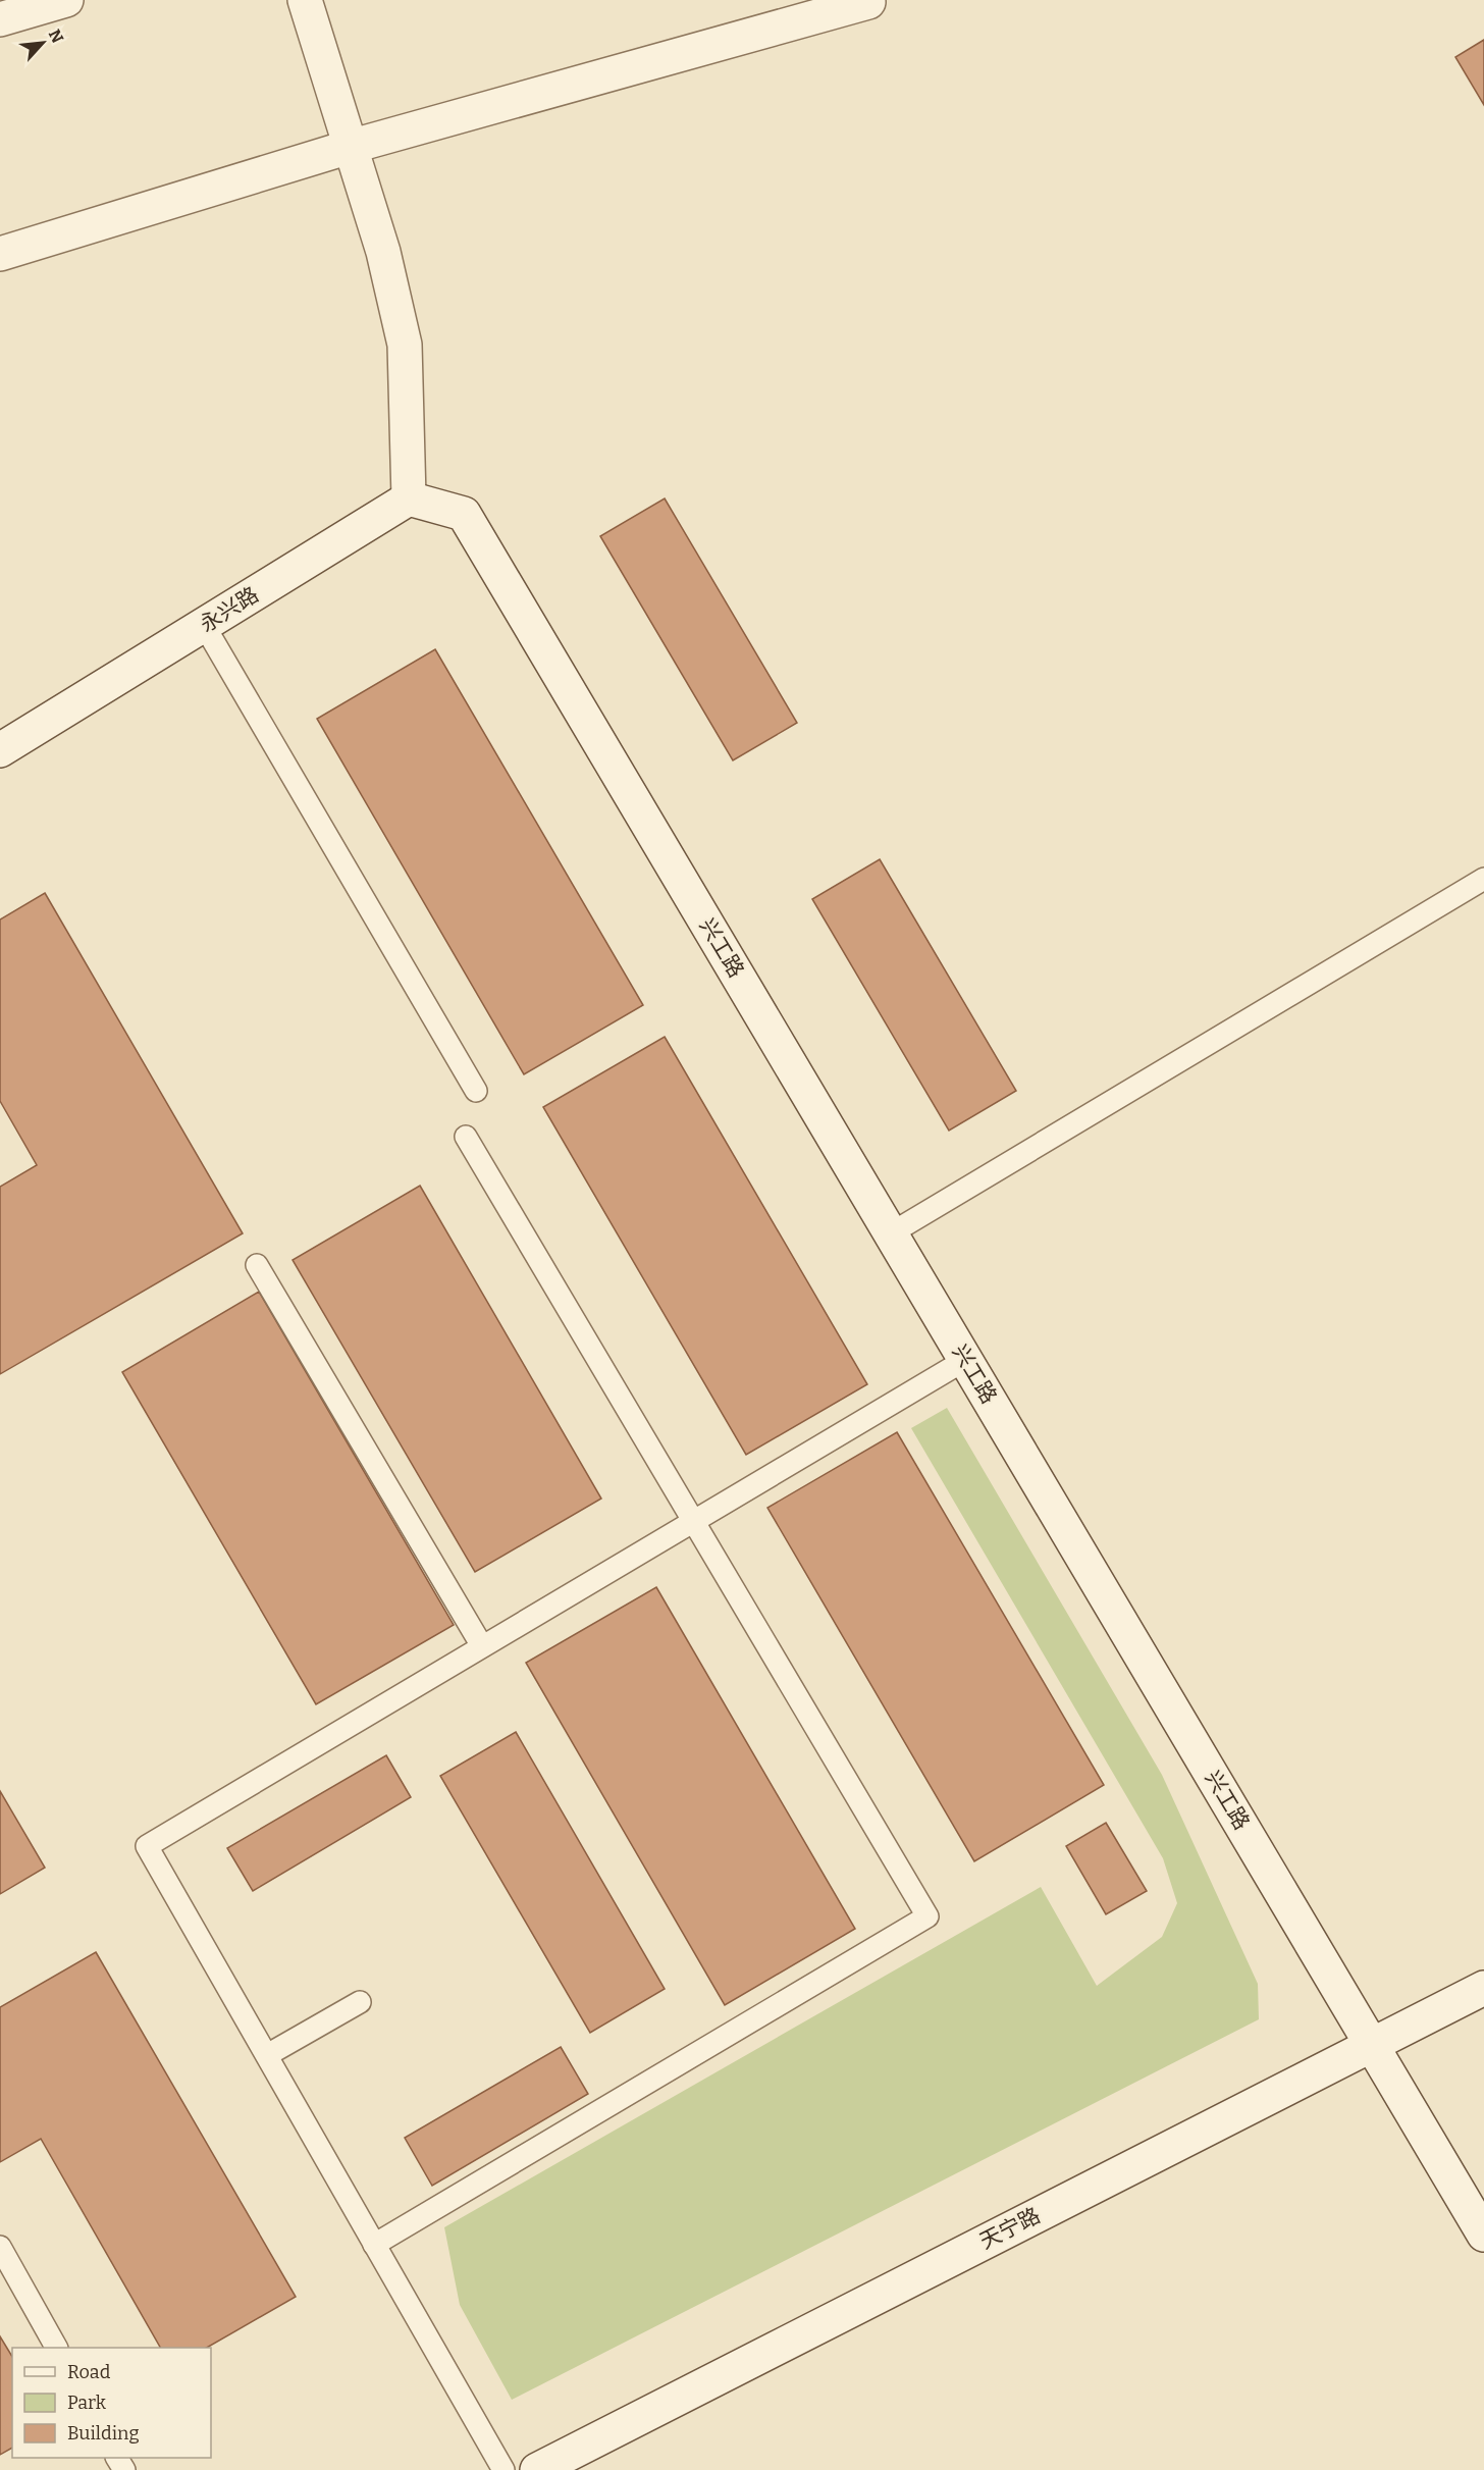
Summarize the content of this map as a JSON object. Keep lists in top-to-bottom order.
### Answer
{
  "streets": {
    "street": ["永兴路", "兴工路", "天宁路"]
  },
  "crossings": [
    ["永兴路", "兴工路"],
    ["兴工路", "天宁路"]
  ],
  "legend": ["Road", "Park", "Building"],
  "north": "top right"
}
